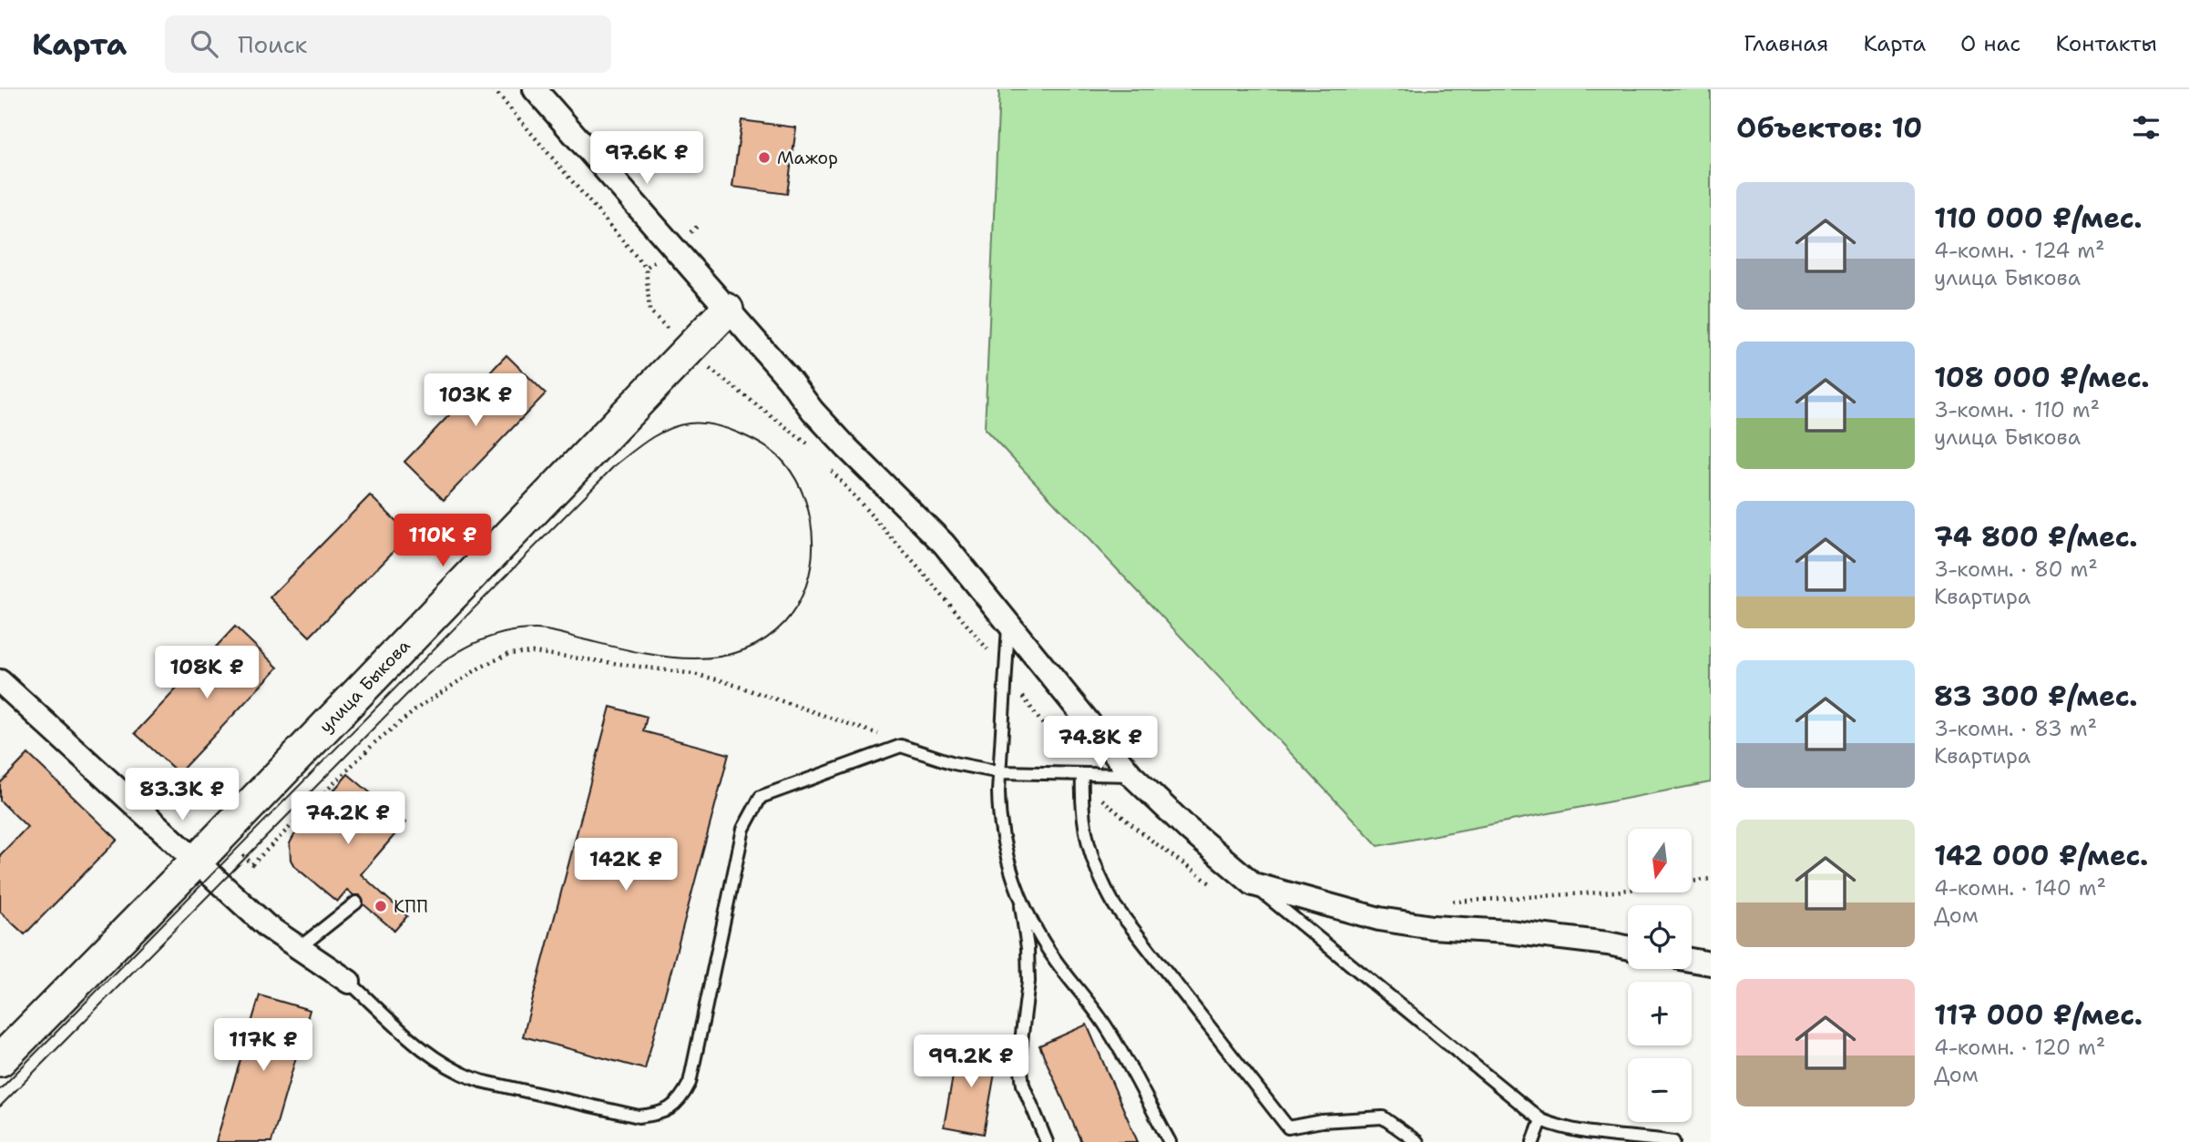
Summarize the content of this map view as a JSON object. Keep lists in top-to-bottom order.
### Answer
{
  "streets": {
    "street": ["улица Быкова"]
  },
  "places": ["Мажор", "КПП"],
  "north": "bottom",
  "page": {
    "header": "Карта",
    "search": "Поиск",
    "nav": [
      "Главная",
      "Карта",
      "О нас",
      "Контакты"
    ],
    "heading": "Объектов: 10",
    "price": [
      "97.6K ₽",
      "103K ₽",
      "110K ₽",
      "108K ₽",
      "74.8K ₽",
      "83.3K ₽",
      "74.2K ₽",
      "142K ₽",
      "117K ₽",
      "99.2K ₽"
    ],
    "list": [
      {
        "name": "110 000 ₽/мес.",
        "note": "4-комн. · 124 m² · улица Быкова"
      },
      {
        "name": "108 000 ₽/мес.",
        "note": "3-комн. · 110 m² · улица Быкова"
      },
      {
        "name": "74 800 ₽/мес.",
        "note": "3-комн. · 80 m² · Квартира"
      },
      {
        "name": "83 300 ₽/мес.",
        "note": "3-комн. · 83 m² · Квартира"
      },
      {
        "name": "142 000 ₽/мес.",
        "note": "4-комн. · 140 m² · Дом"
      },
      {
        "name": "117 000 ₽/мес.",
        "note": "4-комн. · 120 m² · Дом"
      }
    ],
    "map_buttons": ["+", "−"]
  }
}
